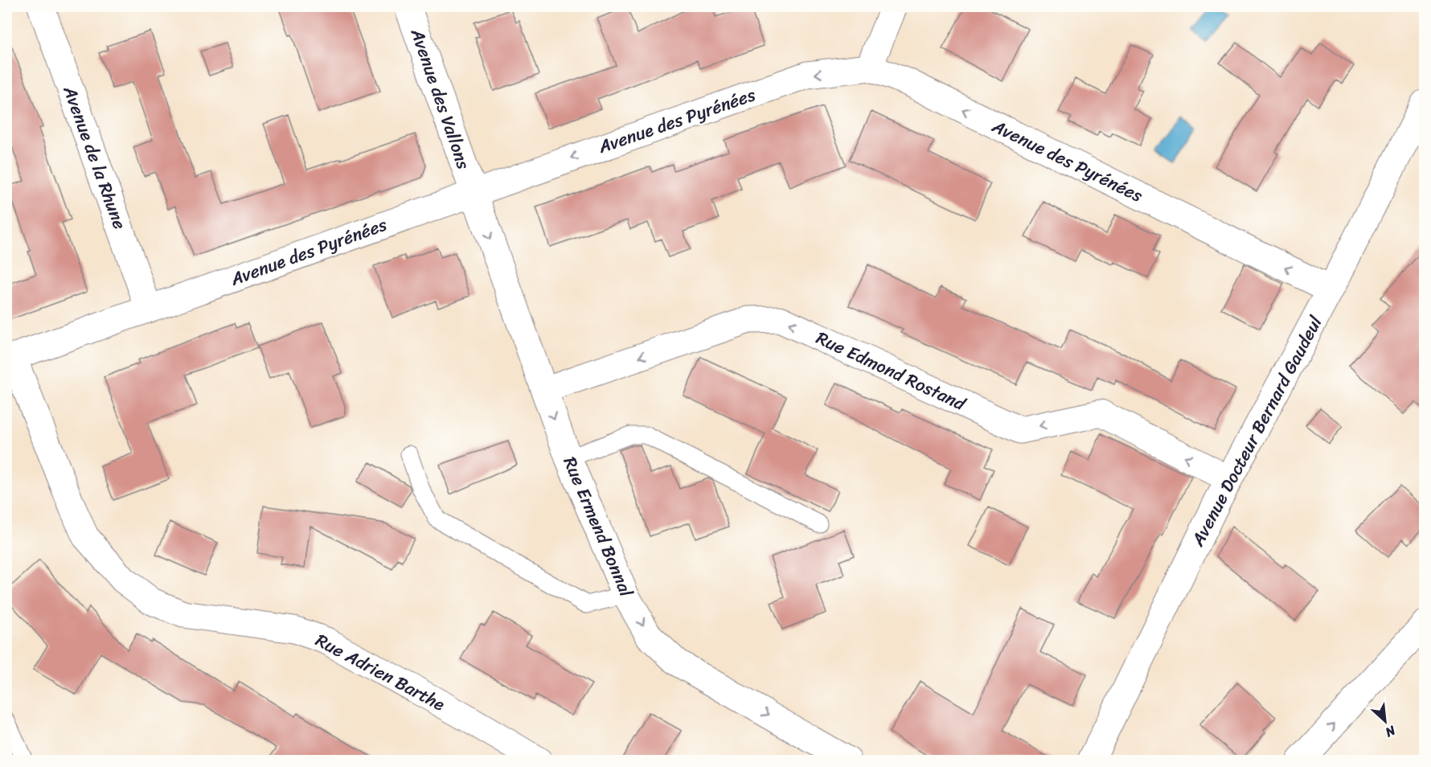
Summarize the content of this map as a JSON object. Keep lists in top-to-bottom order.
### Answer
{
  "streets": {
    "street": [
      "Avenue des Vallons",
      "Avenue des Pyrénées",
      "Avenue de la Rhune",
      "Rue Edmond Rostand",
      "Avenue Docteur Bernard Gaudeul",
      "Rue Ermend Bonnal",
      "Rue Adrien Barthe"
    ]
  },
  "crossings": [
    ["Avenue des Vallons", "Avenue des Pyrénées"],
    ["Avenue des Vallons", "Rue Ermend Bonnal"],
    ["Avenue des Pyrénées", "Avenue de la Rhune"],
    ["Avenue des Pyrénées", "Avenue Docteur Bernard Gaudeul"],
    ["Avenue des Pyrénées", "Rue Ermend Bonnal"],
    ["Avenue des Pyrénées", "Rue Adrien Barthe"],
    ["Rue Edmond Rostand", "Avenue Docteur Bernard Gaudeul"],
    ["Rue Edmond Rostand", "Rue Ermend Bonnal"]
  ],
  "one_way": ["Avenue des Pyrénées", "Rue Edmond Rostand", "Rue Ermend Bonnal"],
  "north": "bottom right"
}
